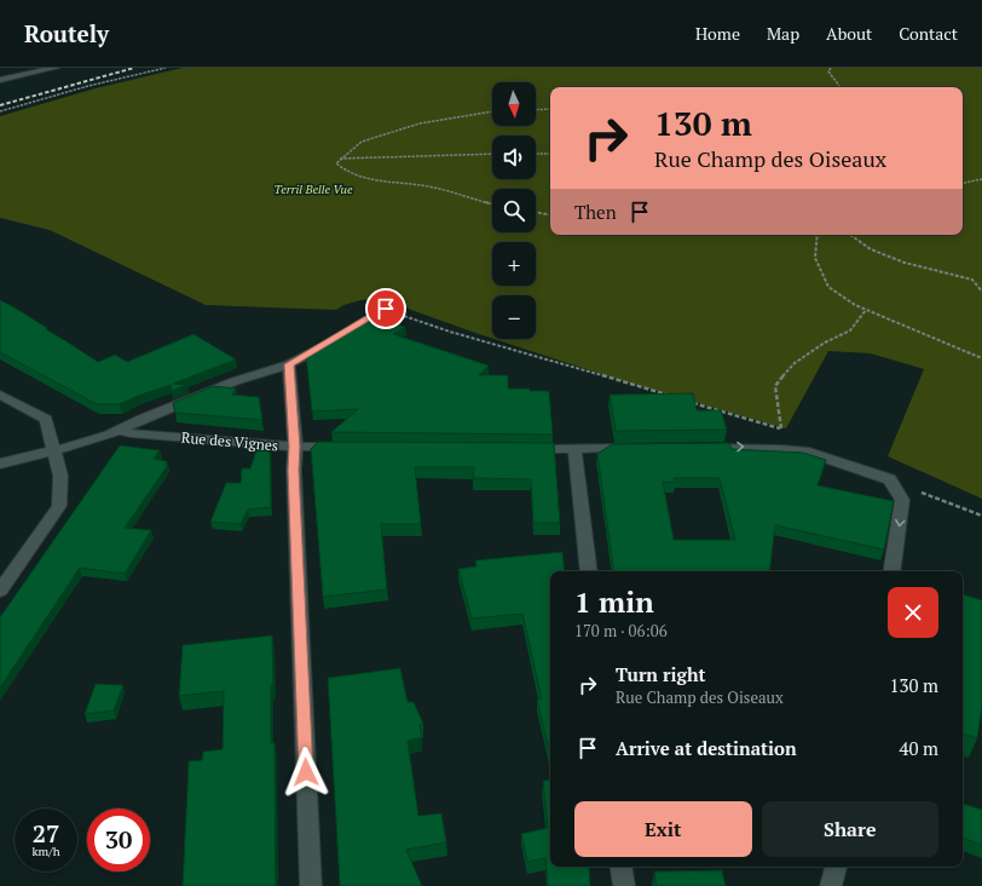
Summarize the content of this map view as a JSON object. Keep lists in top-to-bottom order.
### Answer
{
  "streets": {
    "street": ["Rue des Vignes"]
  },
  "parks": ["Terril Belle Vue"],
  "north": "bottom",
  "page": {
    "header": "Routely",
    "nav": [
      "Home",
      "Map",
      "About",
      "Contact"
    ],
    "map_buttons": ["+", "−"],
    "turn": ["130 m", "Rue Champ des Oiseaux"],
    "then": "Then",
    "heading": ["1 min", "170 m · 06:06"],
    "list": [
      {
        "name": "Turn right",
        "note": "Rue Champ des Oiseaux",
        "value": "130 m"
      },
      {
        "name": "Arrive at destination",
        "value": "40 m"
      }
    ],
    "buttons": ["Exit", "Share"],
    "speed": "27 km/h",
    "limit": "30"
  }
}
